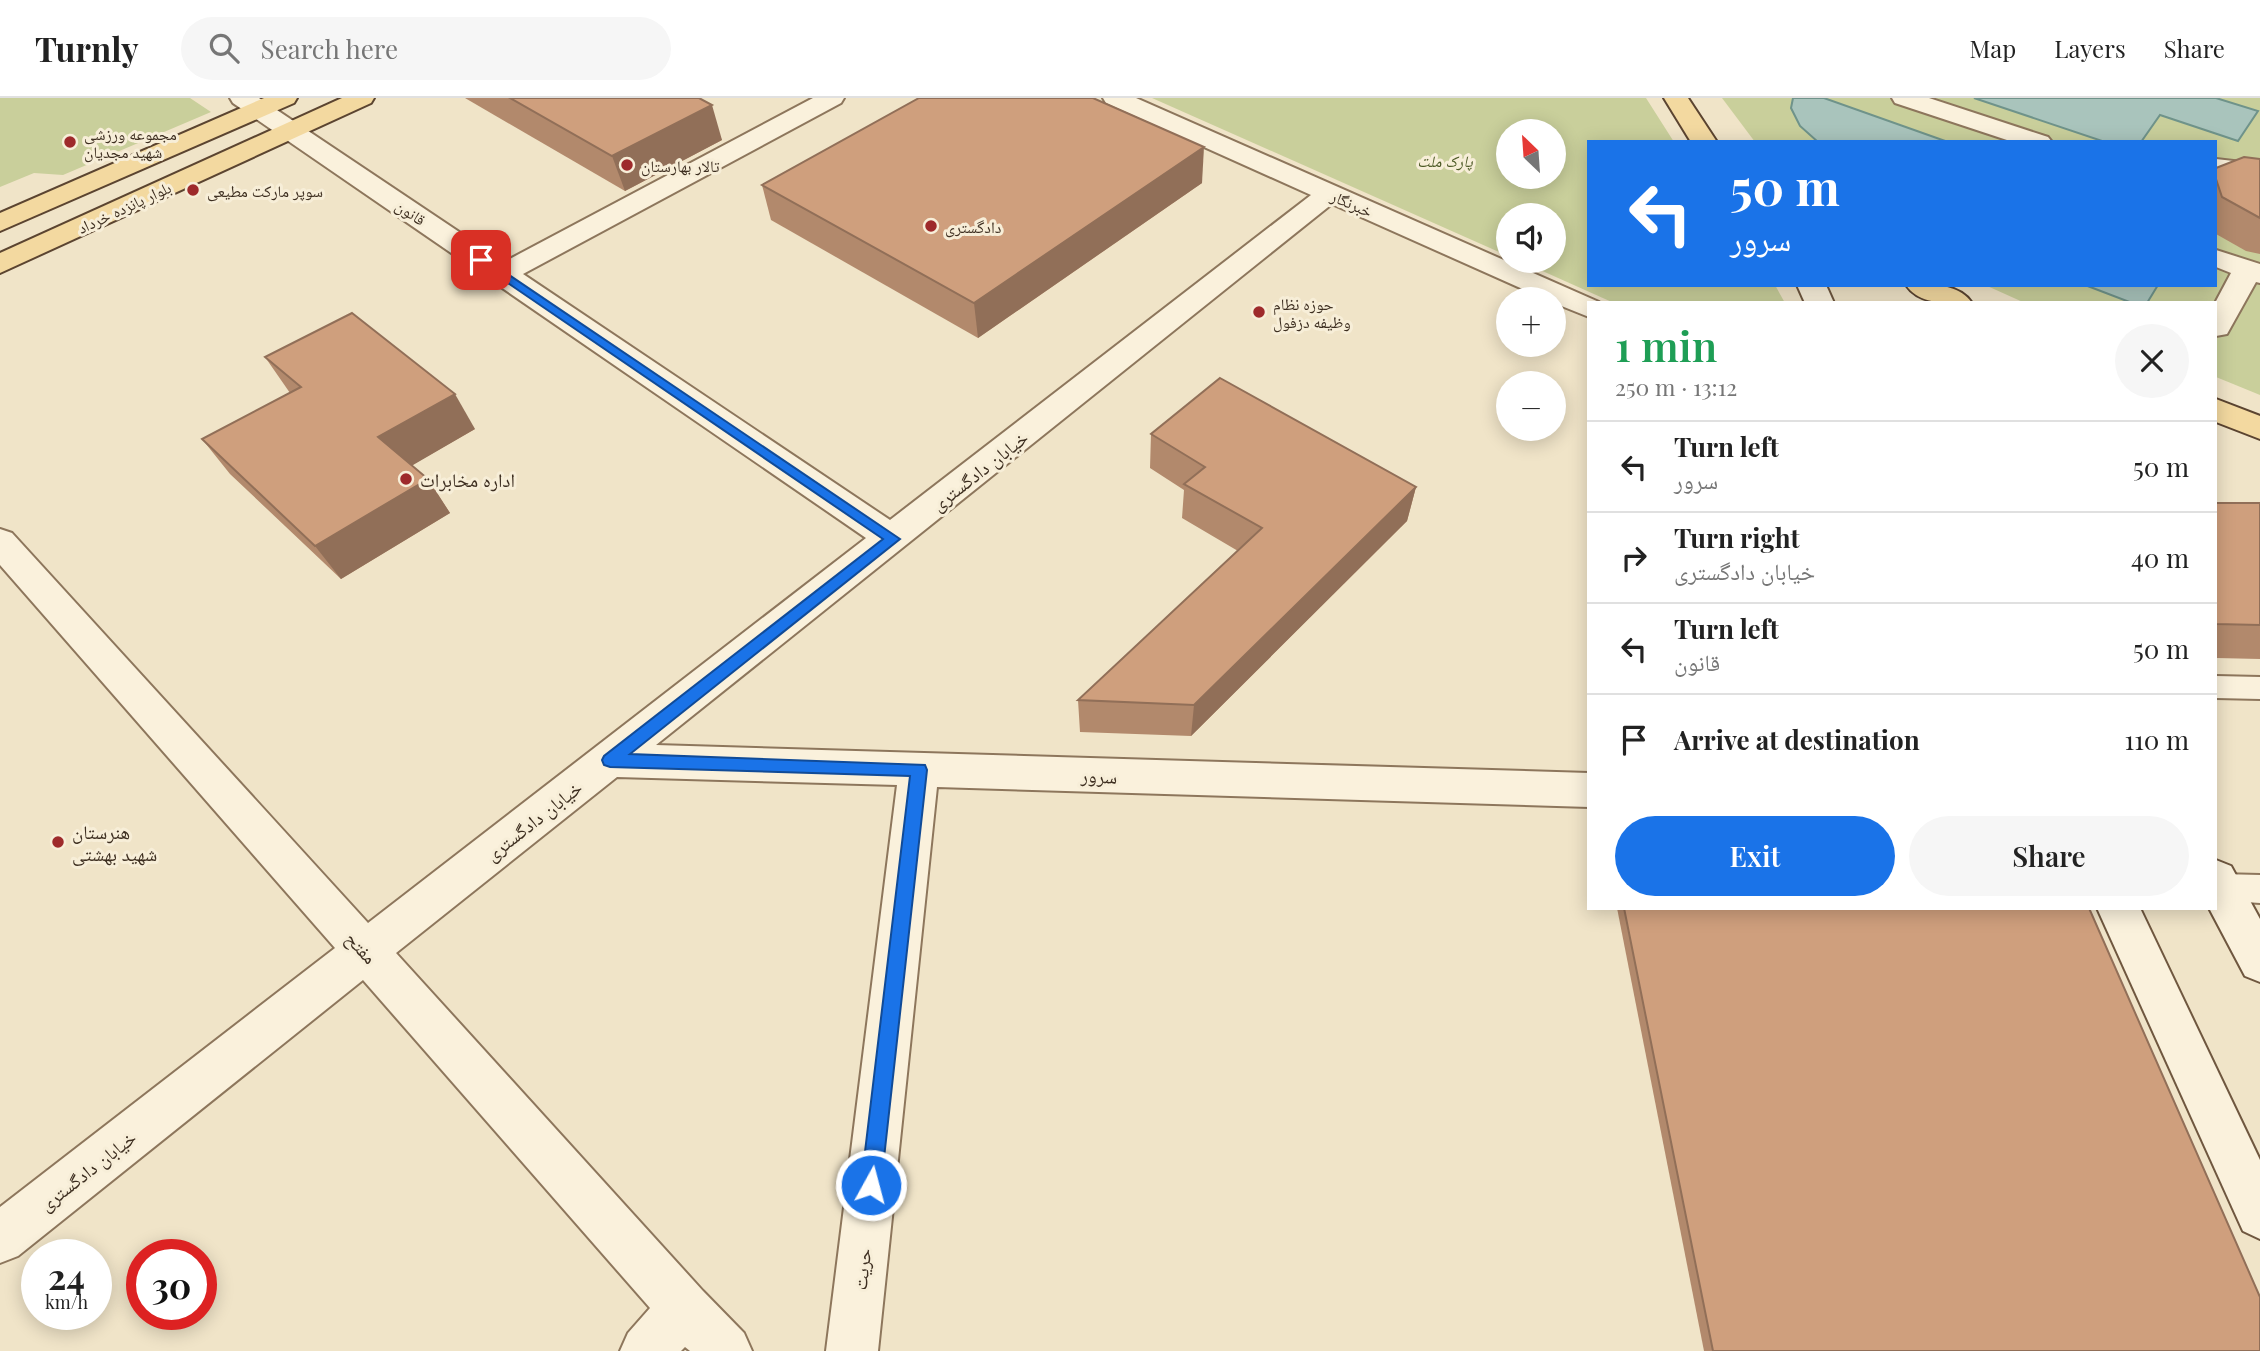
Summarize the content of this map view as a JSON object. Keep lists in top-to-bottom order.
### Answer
{
  "streets": {
    "main road": ["بلوار پانزده خرداد"],
    "street": [
      "خبرنگار",
      "قانون",
      "خیابان دادگستری",
      "سرور",
      "مفتح",
      "حریت"
    ]
  },
  "crossings": [
    ["خبرنگار", "خیابان دادگستری"],
    ["بلوار پانزده خرداد", "قانون"],
    ["قانون", "خیابان دادگستری"],
    ["خیابان دادگستری", "سرور"],
    ["خیابان دادگستری", "مفتح"],
    ["سرور", "حریت"]
  ],
  "parks": ["پارک ملت"],
  "places": [
    "مجموعه ورزشی شهید مجدیان",
    "تالار بهارستان",
    "سوپر مارکت مطیعی",
    "دادگستری",
    "حوزه نظام وظیفه دزفول",
    "اداره مخابرات",
    "هنرستان شهید بهشتی"
  ],
  "north": "top left",
  "page": {
    "header": "Turnly",
    "search": "Search here",
    "nav": ["Map", "Layers", "Share"],
    "map_buttons": ["+", "−"],
    "turn": ["50 m", "سرور"],
    "heading": ["1 min", "250 m · 13:12"],
    "list": [
      {
        "name": "Turn left",
        "note": "سرور",
        "value": "50 m"
      },
      {
        "name": "Turn right",
        "note": "خیابان دادگستری",
        "value": "40 m"
      },
      {
        "name": "Turn left",
        "note": "قانون",
        "value": "50 m"
      },
      {
        "name": "Arrive at destination",
        "value": "110 m"
      }
    ],
    "buttons": ["Exit", "Share"],
    "speed": "24 km/h",
    "limit": "30"
  }
}
